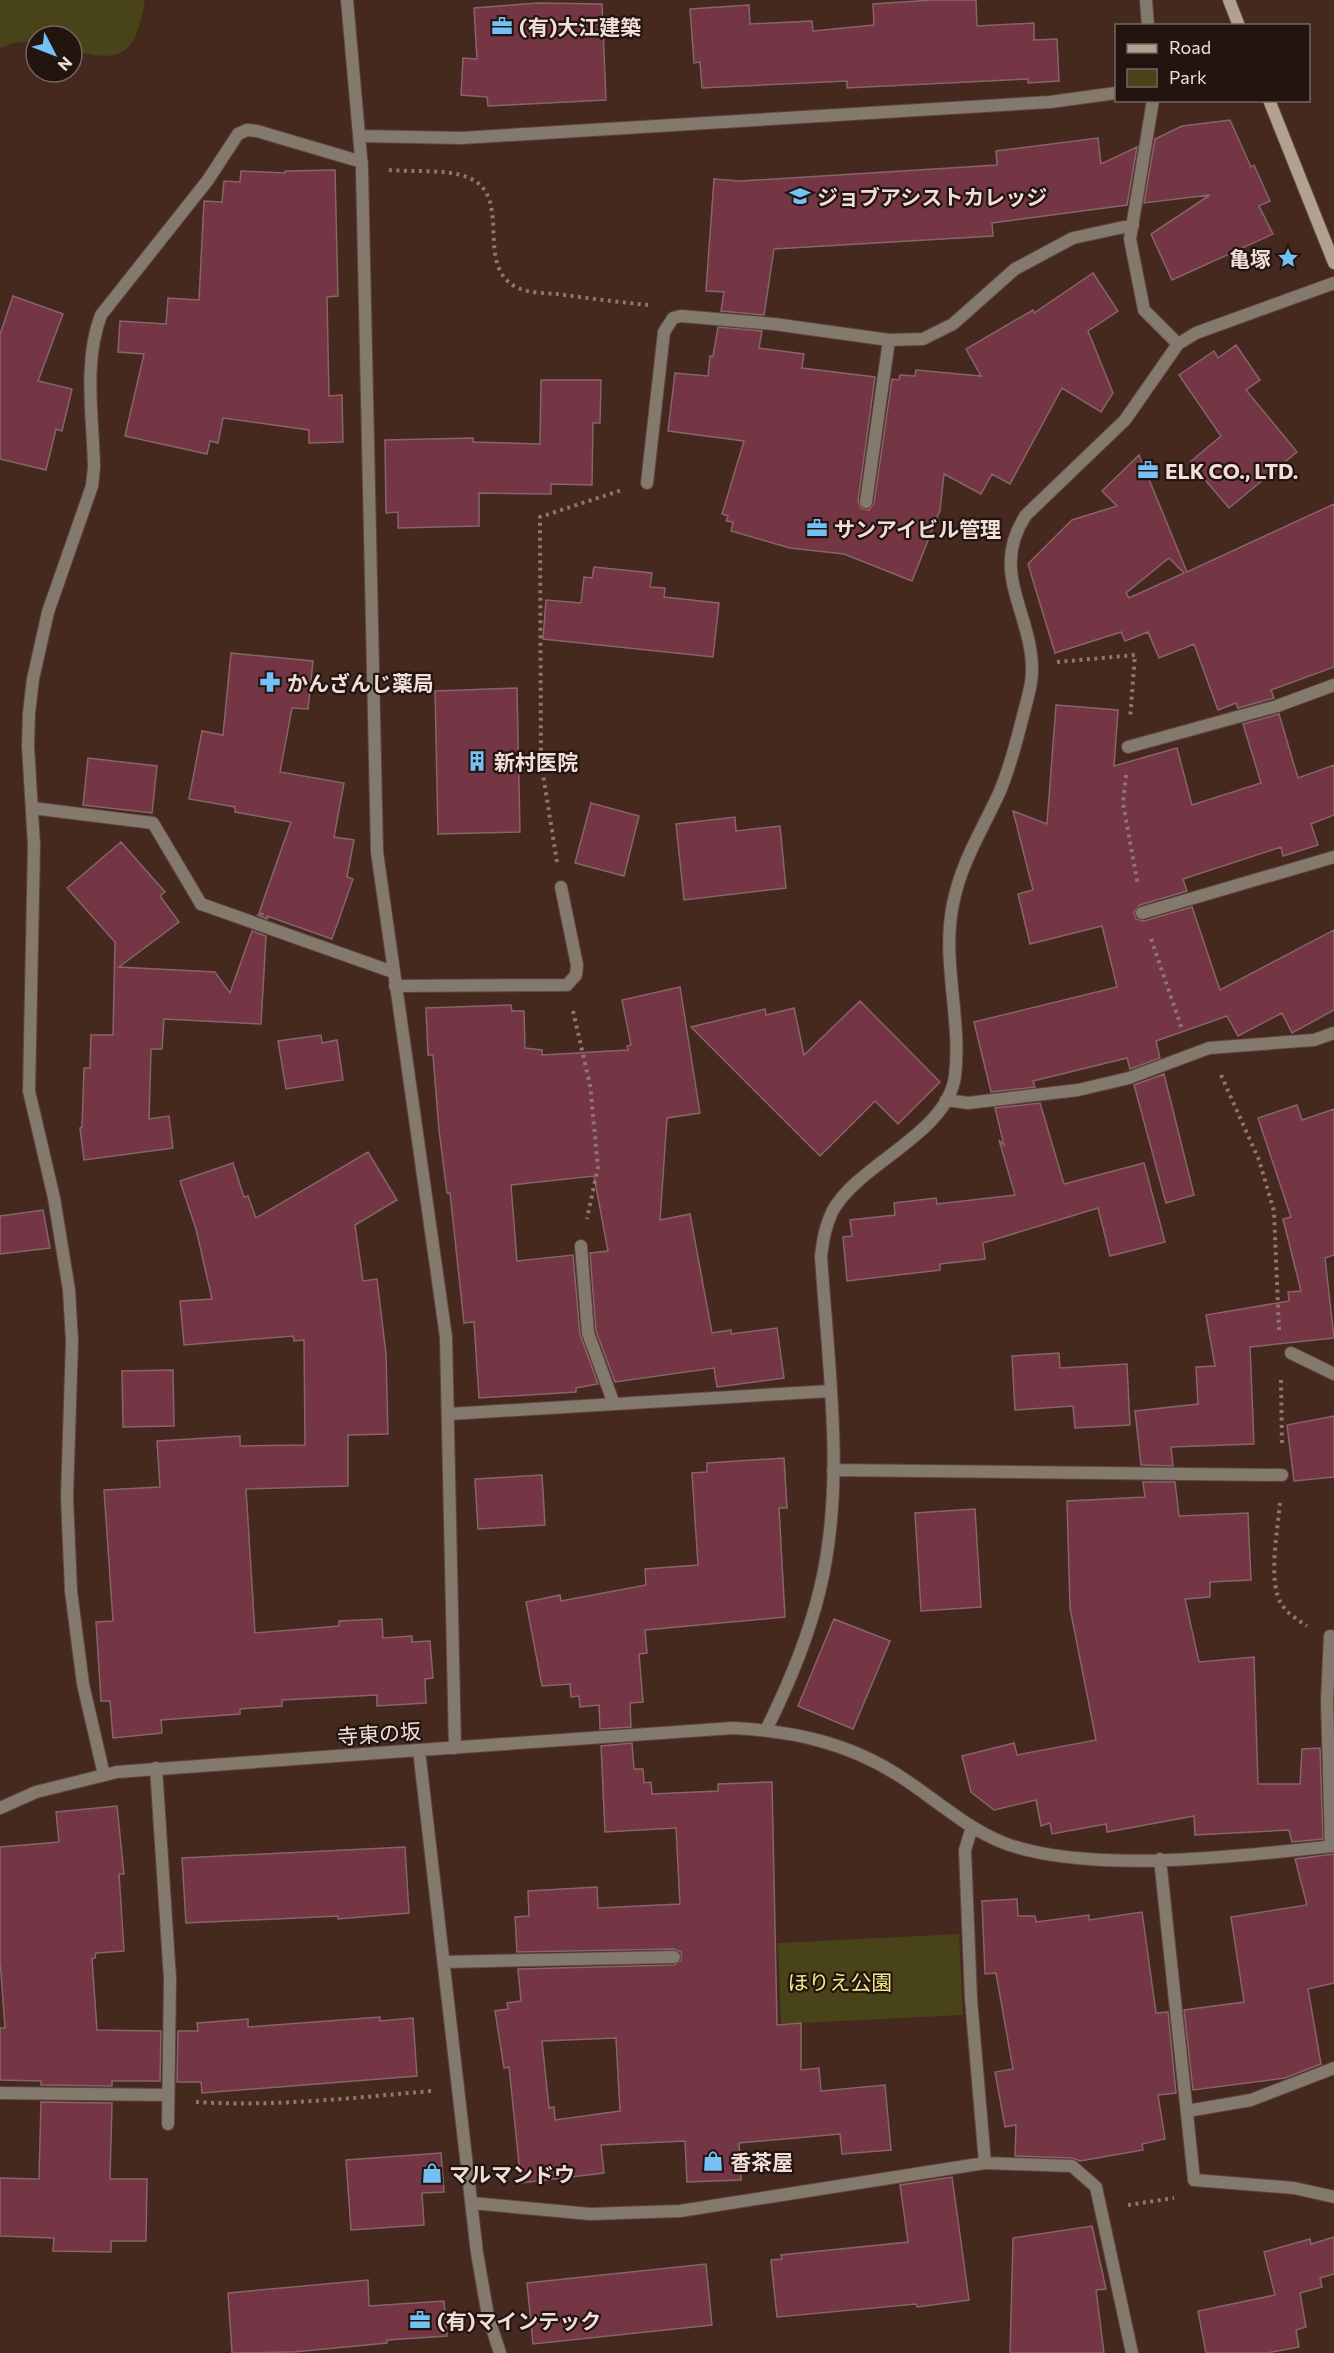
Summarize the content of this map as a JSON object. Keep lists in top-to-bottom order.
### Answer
{
  "streets": {
    "street": ["寺東の坂"]
  },
  "parks": ["ほりえ公園"],
  "places": {
    "office": [
      "(有)大江建築",
      "ELK CO., LTD.",
      "サンアイビル管理",
      "(有)マインテック"
    ],
    "school or university": ["ジョブアシストカレッジ"],
    "place": ["亀塚"],
    "pharmacy": ["かんざんじ薬局"],
    "building": ["新村医院"],
    "shop": ["香茶屋", "マルマンドウ"]
  },
  "legend": ["Road", "Park"],
  "north": "bottom right"
}
